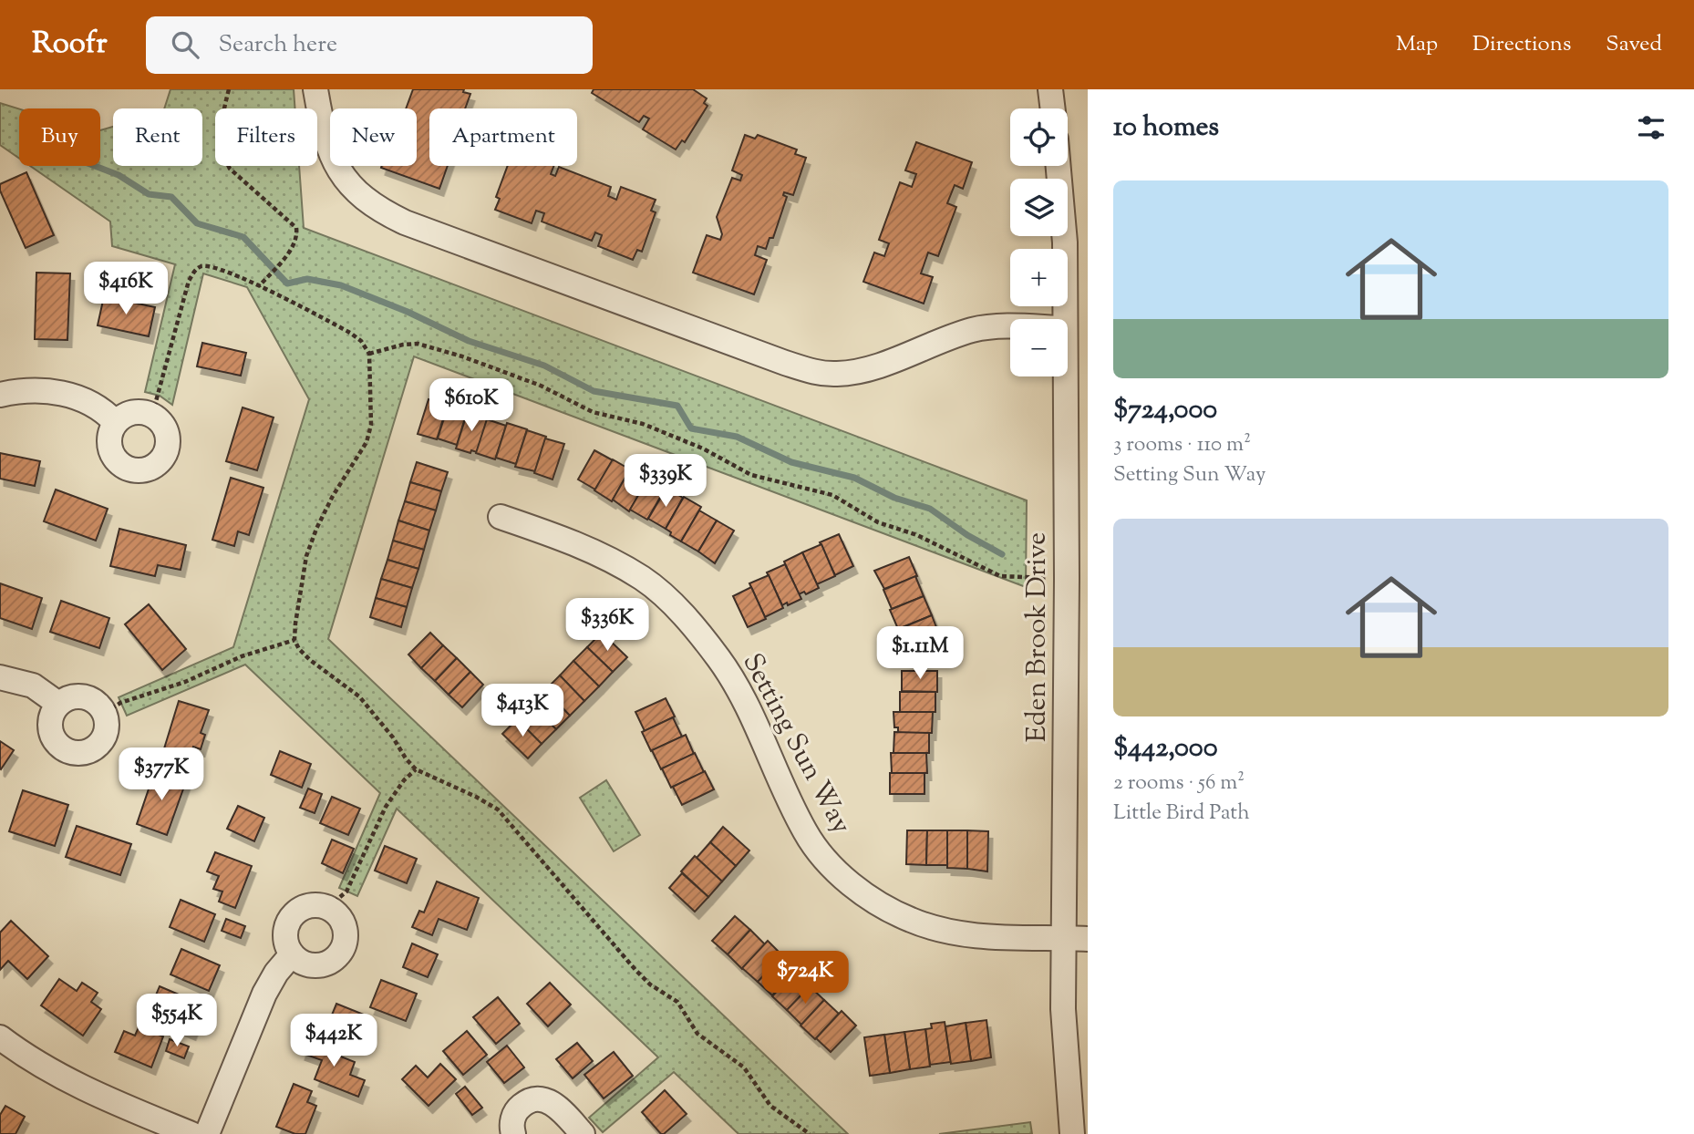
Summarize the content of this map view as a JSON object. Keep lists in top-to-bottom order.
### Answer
{
  "streets": {
    "street": ["Eden Brook Drive", "Setting Sun Way"]
  },
  "crossings": [
    ["Eden Brook Drive", "Setting Sun Way"]
  ],
  "page": {
    "header": "Roofr",
    "search": "Search here",
    "nav": ["Map", "Directions", "Saved"],
    "heading": "10 homes",
    "map_buttons": ["+", "−"],
    "chip": [
      "Buy",
      "Rent",
      "Filters",
      "New",
      "Apartment"
    ],
    "list": [
      {
        "name": "$724,000",
        "note": "3 rooms · 110 m² · Setting Sun Way"
      },
      {
        "name": "$442,000",
        "note": "2 rooms · 56 m² · Little Bird Path"
      }
    ],
    "price": [
      "$416K",
      "$610K",
      "$339K",
      "$336K",
      "$1.11M",
      "$413K",
      "$377K",
      "$724K",
      "$554K",
      "$442K"
    ]
  }
}
